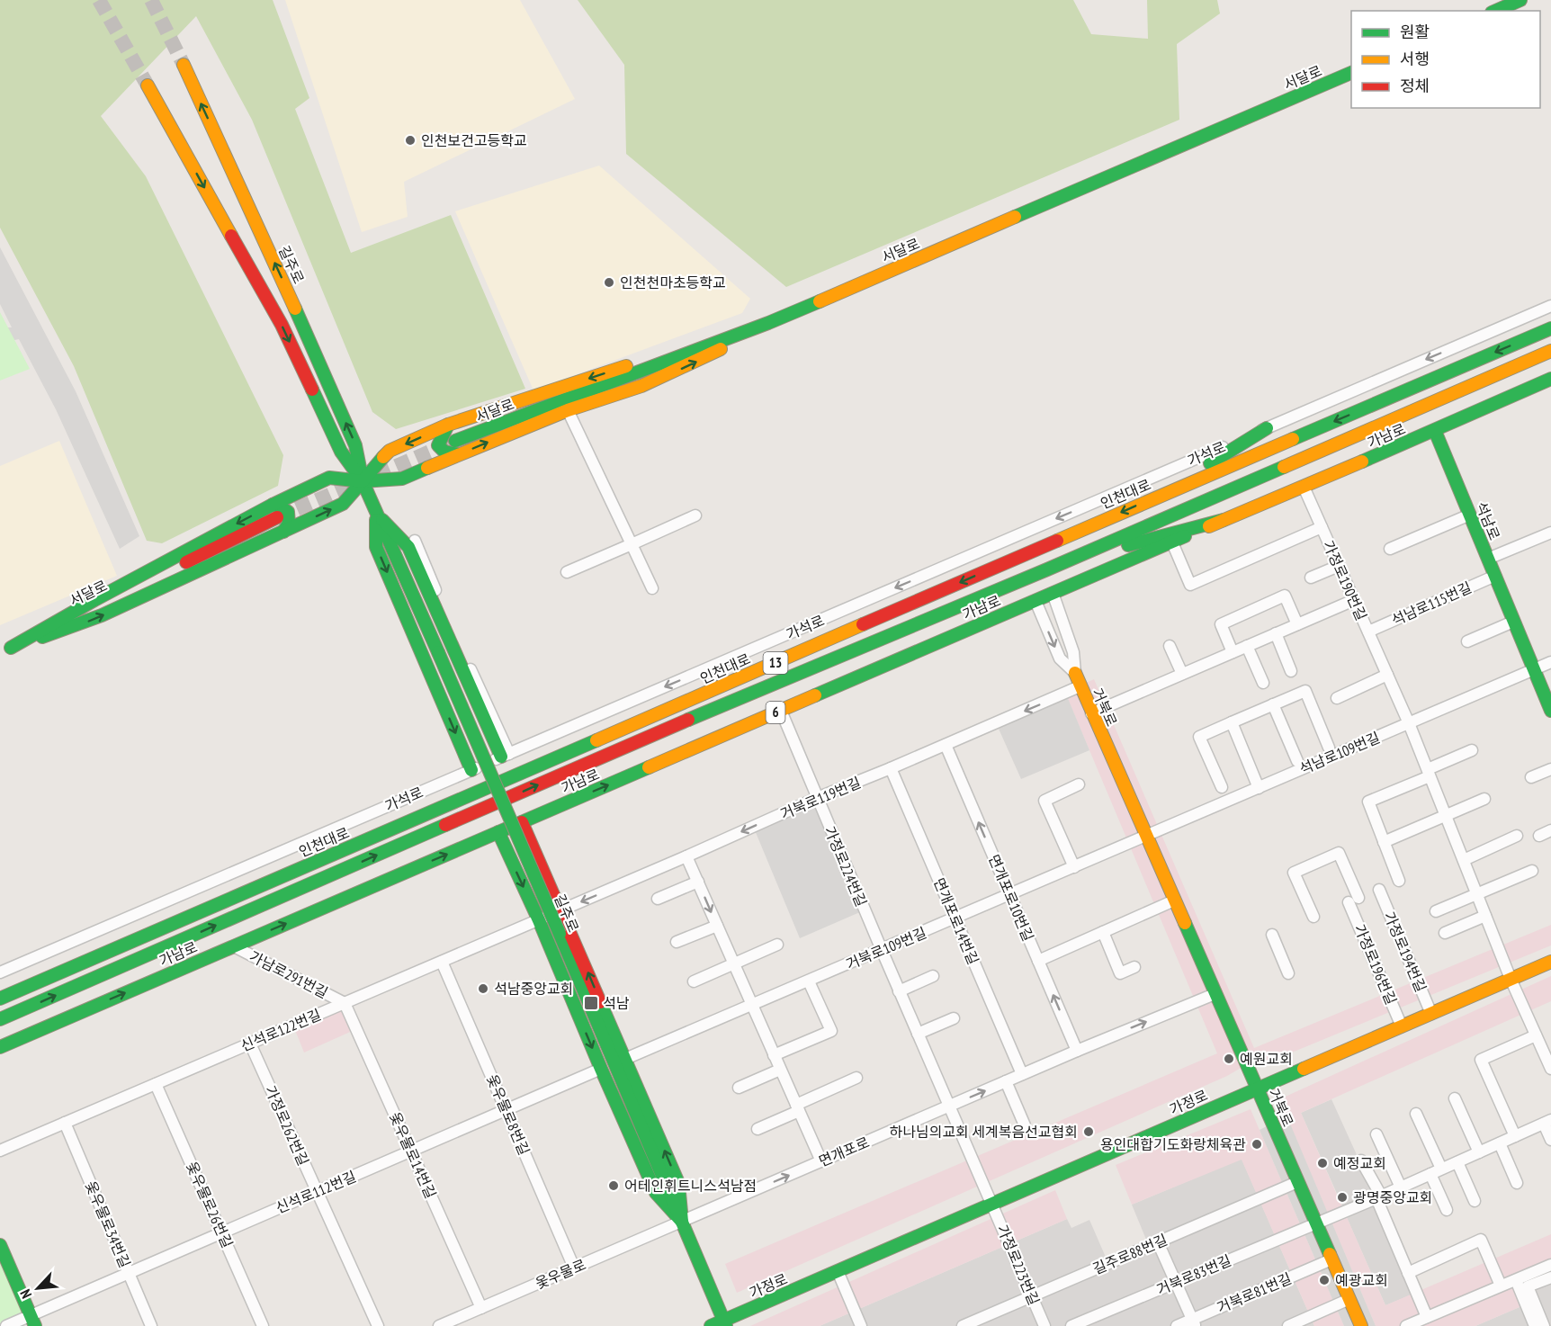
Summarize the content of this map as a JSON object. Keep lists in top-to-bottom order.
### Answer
{
  "streets": {
    "main road": [
      "서달로",
      "길주로",
      "가남로",
      "인천대로",
      "석남로",
      "13",
      "거북로",
      "6",
      "가정로"
    ],
    "street": [
      "가석로",
      "가정로190번길",
      "석남로115번길",
      "석남로109번길",
      "거북로119번길",
      "가정로224번길",
      "면개포로10번길",
      "면개포로14번길",
      "거북로109번길",
      "가정로194번길",
      "가정로196번길",
      "가남로291번길",
      "신석로122번길",
      "옻우물로8번길",
      "가정로262번길",
      "면개포로",
      "옻우물로14번길",
      "신석로112번길",
      "옻우물로26번길",
      "옻우물로34번길",
      "길주로88번길",
      "가정로223번길",
      "옻우물로",
      "거북로83번길",
      "거북로81번길"
    ]
  },
  "crossings": [
    ["길주로", "가석로"],
    ["길주로", "가정로"],
    ["길주로", "면개포로"],
    ["길주로", "옻우물로"],
    ["가남로", "석남로"],
    ["가남로", "가정로190번길"],
    ["가남로", "가정로224번길"],
    ["가남로", "가남로291번길"],
    ["석남로", "석남로115번길"],
    ["석남로", "석남로109번길"],
    ["가정로190번길", "석남로115번길"],
    ["가정로190번길", "석남로109번길"],
    ["가정로190번길", "가정로"],
    ["거북로", "석남로109번길"],
    ["거북로", "거북로119번길"],
    ["거북로", "거북로109번길"],
    ["거북로", "가정로"],
    ["거북로", "면개포로"],
    ["거북로", "길주로88번길"],
    ["거북로", "거북로83번길"],
    ["거북로", "거북로81번길"],
    ["석남로109번길", "거북로109번길"],
    ["거북로119번길", "가정로224번길"],
    ["거북로119번길", "면개포로10번길"],
    ["거북로119번길", "면개포로14번길"],
    ["거북로119번길", "신석로122번길"],
    ["가정로224번길", "거북로109번길"],
    ["가정로224번길", "가정로"],
    ["가정로224번길", "면개포로"],
    ["가정로224번길", "가정로223번길"],
    ["면개포로10번길", "거북로109번길"],
    ["면개포로10번길", "면개포로"],
    ["면개포로14번길", "거북로109번길"],
    ["면개포로14번길", "면개포로"],
    ["가정로194번길", "가정로"],
    ["가정로196번길", "가정로"],
    ["가남로291번길", "신석로122번길"],
    ["가남로291번길", "옻우물로14번길"],
    ["신석로122번길", "옻우물로8번길"],
    ["신석로122번길", "가정로262번길"],
    ["신석로122번길", "옻우물로14번길"],
    ["신석로122번길", "옻우물로26번길"],
    ["신석로122번길", "옻우물로34번길"],
    ["가정로", "가정로223번길"],
    ["옻우물로8번길", "신석로112번길"],
    ["옻우물로8번길", "옻우물로"],
    ["가정로262번길", "신석로112번길"],
    ["면개포로", "옻우물로"],
    ["옻우물로14번길", "신석로112번길"],
    ["옻우물로14번길", "옻우물로"],
    ["신석로112번길", "옻우물로26번길"],
    ["신석로112번길", "옻우물로34번길"],
    ["길주로88번길", "가정로223번길"]
  ],
  "one_way": [
    "가석로",
    "거북로119번길",
    "면개포로10번길",
    "면개포로"
  ],
  "places": {
    "other": [
      "인천보건고등학교",
      "인천천마초등학교",
      "석남중앙교회",
      "예원교회",
      "하나님의교회 세계복음선교협회",
      "용인대합기도화랑체육관",
      "예정교회",
      "어테인휘트니스석남점",
      "광명중앙교회",
      "예광교회"
    ],
    "transit": ["석남"]
  },
  "legend": ["원활", "서행", "정체"],
  "north": "bottom left"
}
